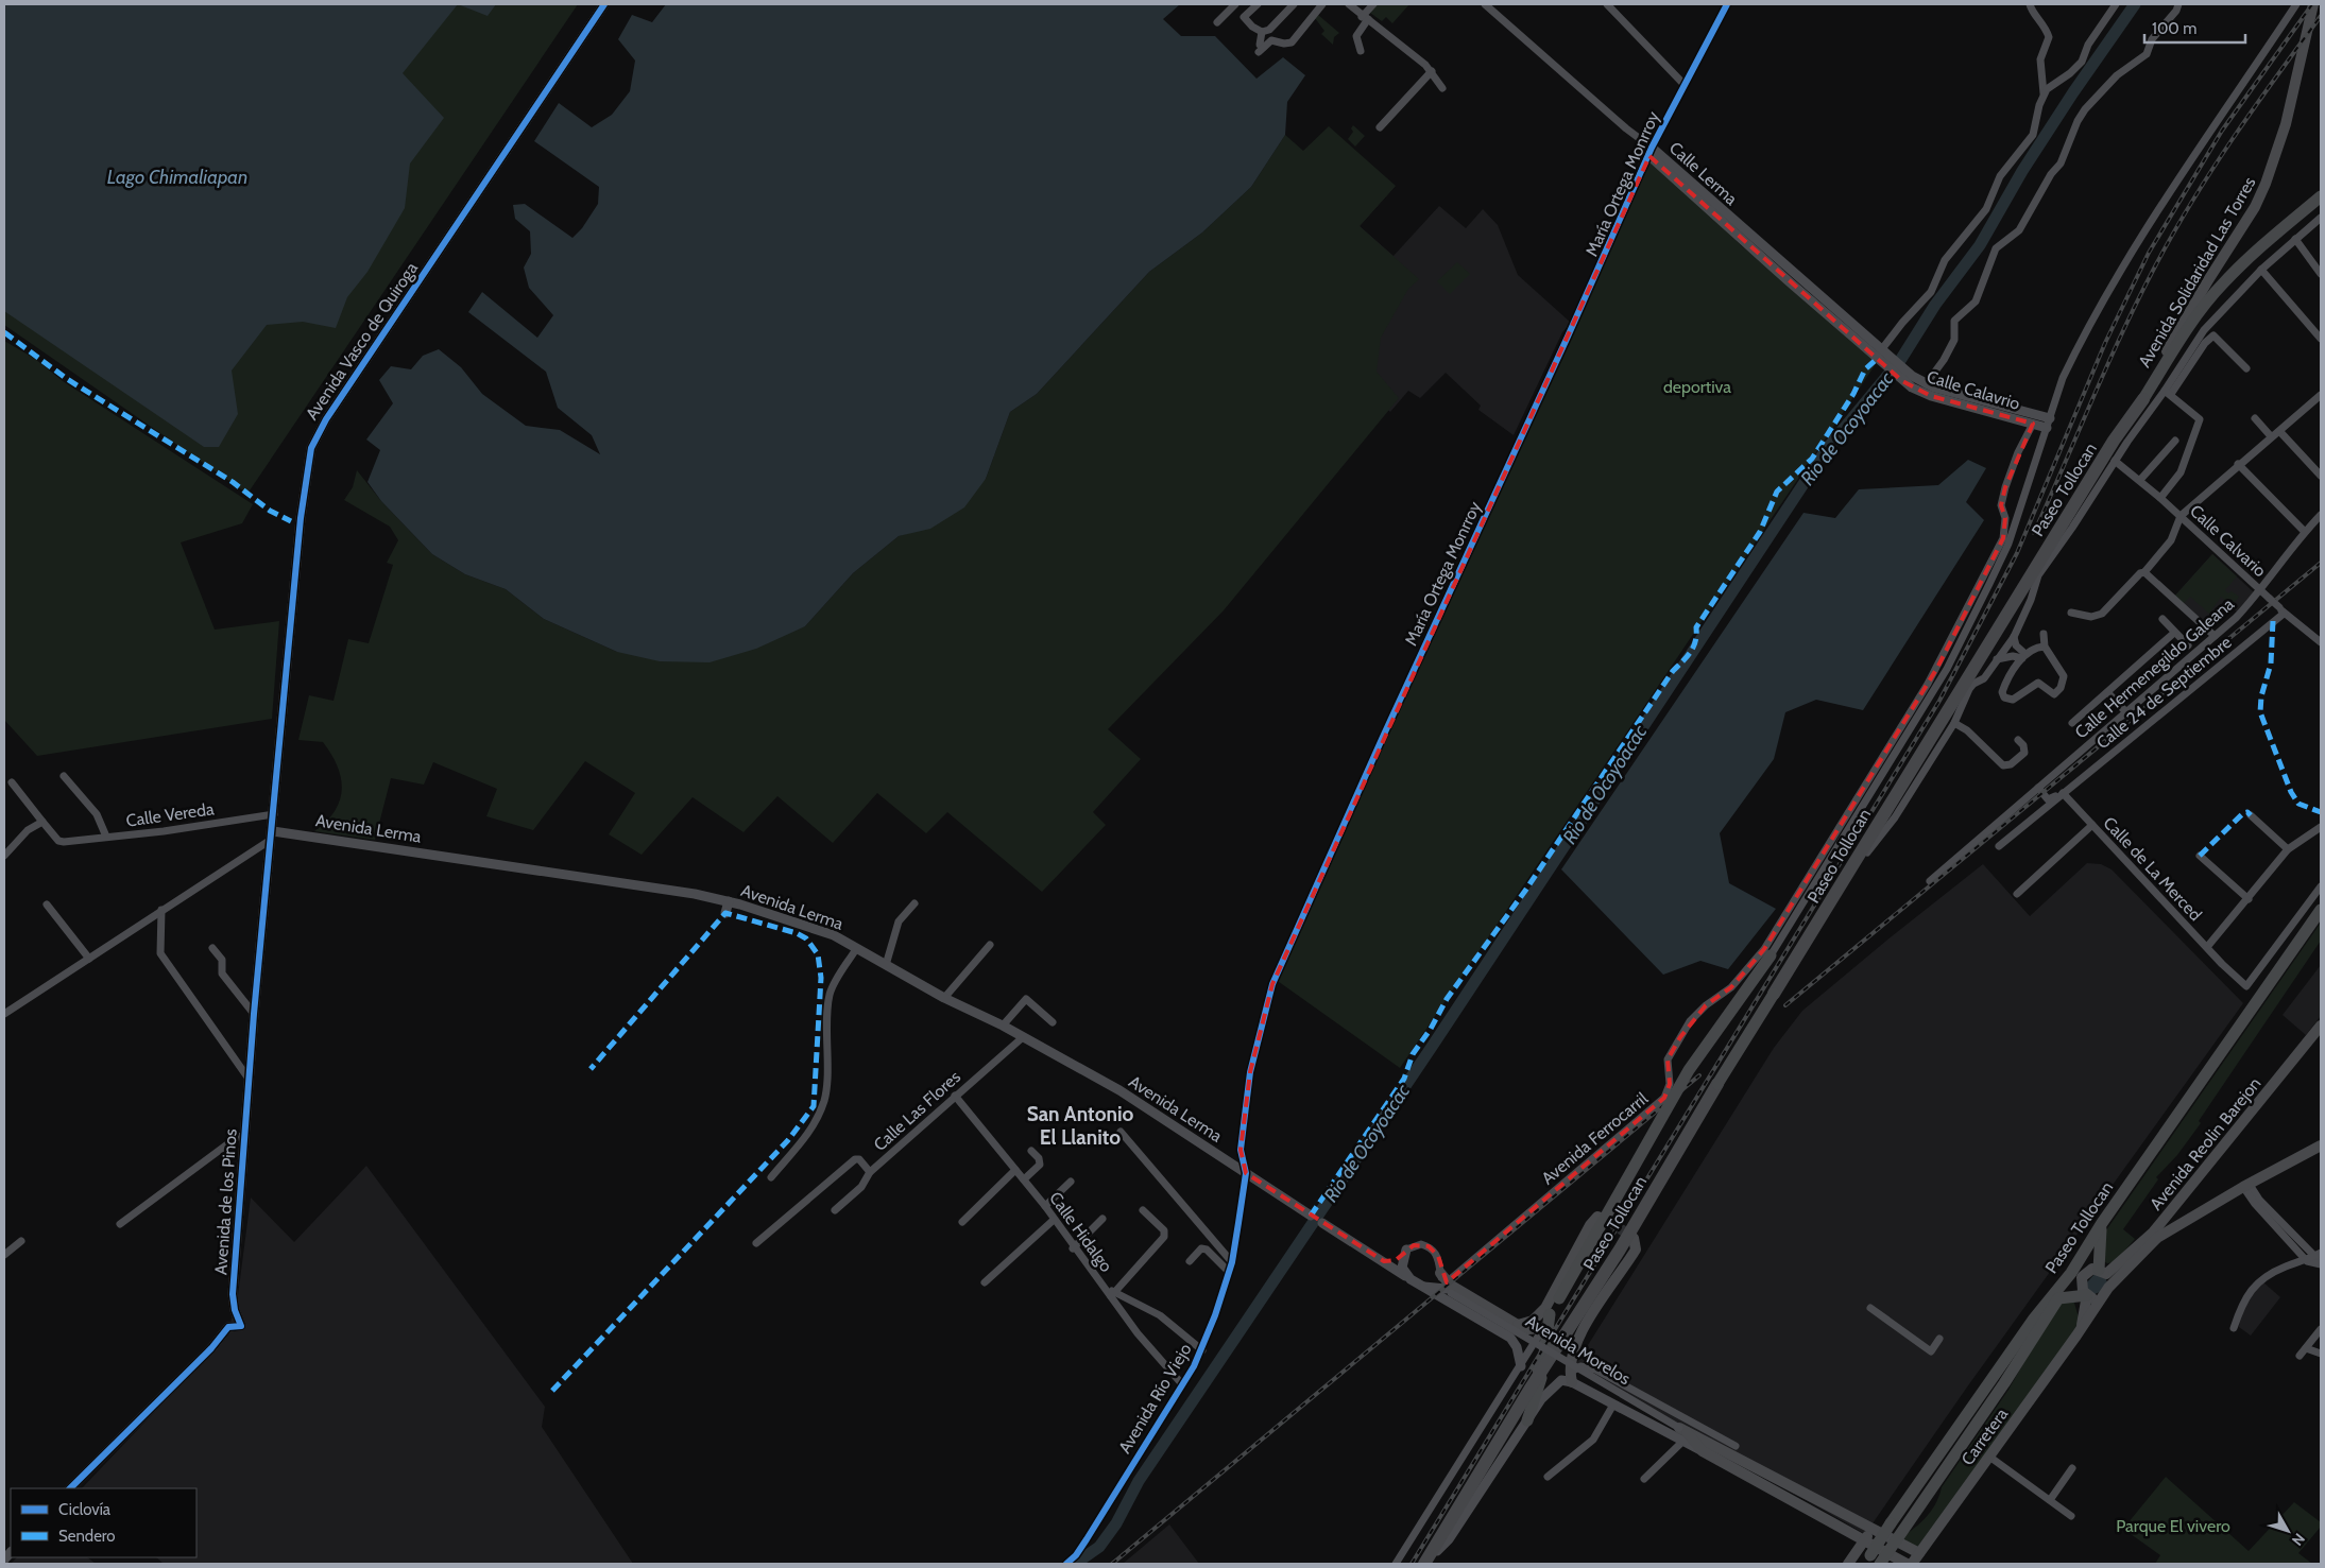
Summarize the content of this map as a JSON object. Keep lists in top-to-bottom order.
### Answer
{
  "streets": {
    "highway": ["Paseo Tollocan"],
    "main road": [
      "Avenida Solidaridad Las Torres",
      "Avenida Reolin Barejon",
      "Avenida Morelos",
      "Carretera"
    ],
    "street": [
      "Calle Lerma",
      "María Ortega Monrroy",
      "Avenida Vasco de Quiroga",
      "Calle Calavrio",
      "Calle Calvario",
      "Calle Hermenegildo Galeana",
      "Calle 24 de Septiembre",
      "Calle Vereda",
      "Avenida Lerma",
      "Calle de La Merced",
      "Calle Las Flores",
      "Avenida Ferrocarril",
      "Avenida de los Pinos",
      "Calle Hidalgo",
      "Avenida Río Viejo"
    ]
  },
  "crossings": [
    ["Calle Lerma", "María Ortega Monrroy"],
    ["Calle Lerma", "Calle Calavrio"],
    ["María Ortega Monrroy", "Avenida Lerma"],
    ["María Ortega Monrroy", "Avenida Río Viejo"],
    ["Avenida Solidaridad Las Torres", "Paseo Tollocan"],
    ["Avenida Vasco de Quiroga", "Calle Vereda"],
    ["Avenida Vasco de Quiroga", "Avenida Lerma"],
    ["Avenida Vasco de Quiroga", "Avenida de los Pinos"],
    ["Calle Calavrio", "Avenida Ferrocarril"],
    ["Paseo Tollocan", "Avenida Morelos"],
    ["Calle Calvario", "Calle Hermenegildo Galeana"],
    ["Calle Calvario", "Calle 24 de Septiembre"],
    ["Calle 24 de Septiembre", "Calle de La Merced"],
    ["Avenida Lerma", "Calle Las Flores"],
    ["Avenida Lerma", "Avenida de los Pinos"],
    ["Avenida Lerma", "Avenida Río Viejo"],
    ["Calle Las Flores", "Calle Hidalgo"],
    ["Avenida Ferrocarril", "Avenida Morelos"],
    ["Avenida Reolin Barejon", "Carretera"],
    ["Calle Hidalgo", "Avenida Río Viejo"],
    ["Avenida Morelos", "Carretera"]
  ],
  "districts": ["San Antonio El Llanito"],
  "water": ["Lago Chimaliapan", "Rio de Ocoyoacac"],
  "parks": ["deportiva", "Parque El vivero"],
  "legend": ["Ciclovía", "Sendero"],
  "scale_bar": "100 m",
  "north": "bottom right"
}
